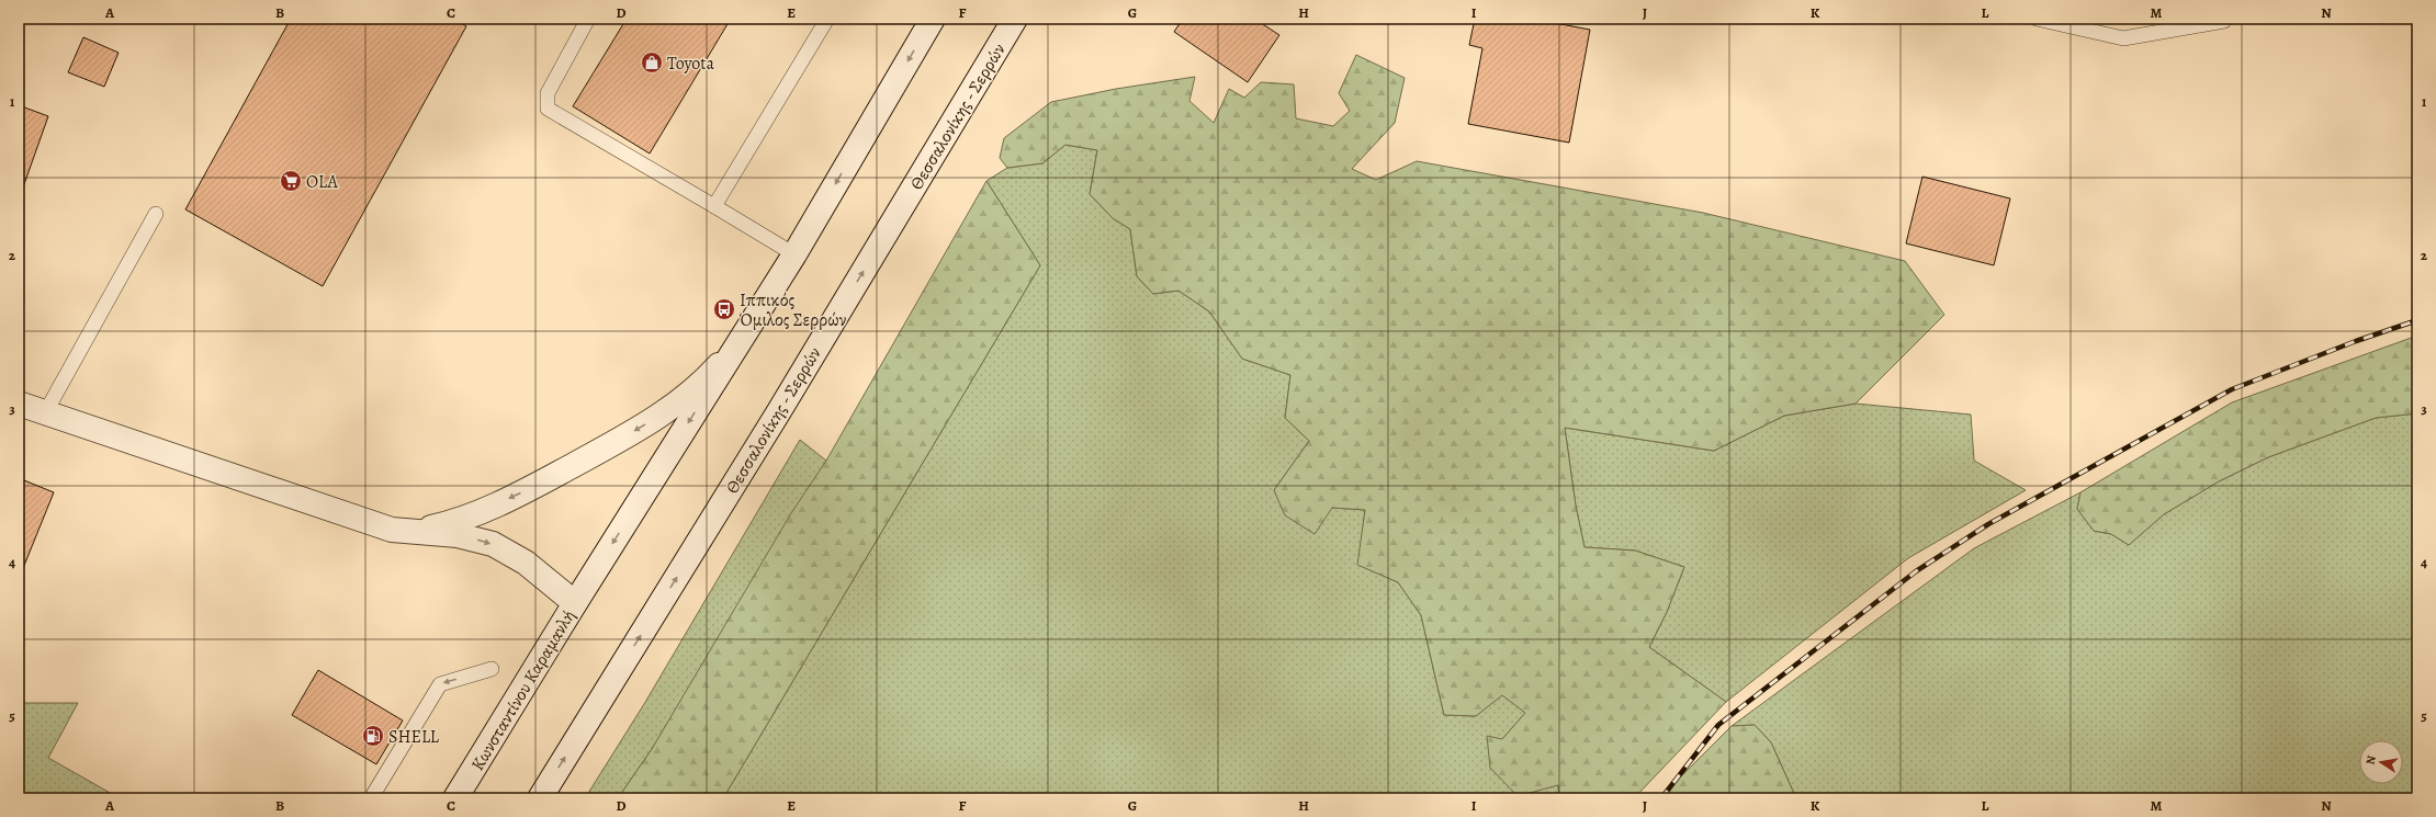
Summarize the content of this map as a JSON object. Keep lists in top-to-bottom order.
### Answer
{
  "streets": {
    "main road": ["Θεσσαλονίκης - Σερρών", "Κωνσταντίνου Καραμανλή"]
  },
  "places": {
    "shop": ["Toyota"],
    "supermarket": ["OLA"],
    "bus stop": ["Ιππικός Όμιλος Σερρών"],
    "fuel station": ["SHELL"]
  },
  "north": "left",
  "grid": {
    "columns": [
      "A",
      "B",
      "C",
      "D",
      "E",
      "F",
      "G",
      "H",
      "I",
      "J",
      "K",
      "L",
      "M",
      "N"
    ],
    "rows": [
      "1",
      "2",
      "3",
      "4",
      "5"
    ]
  }
}
